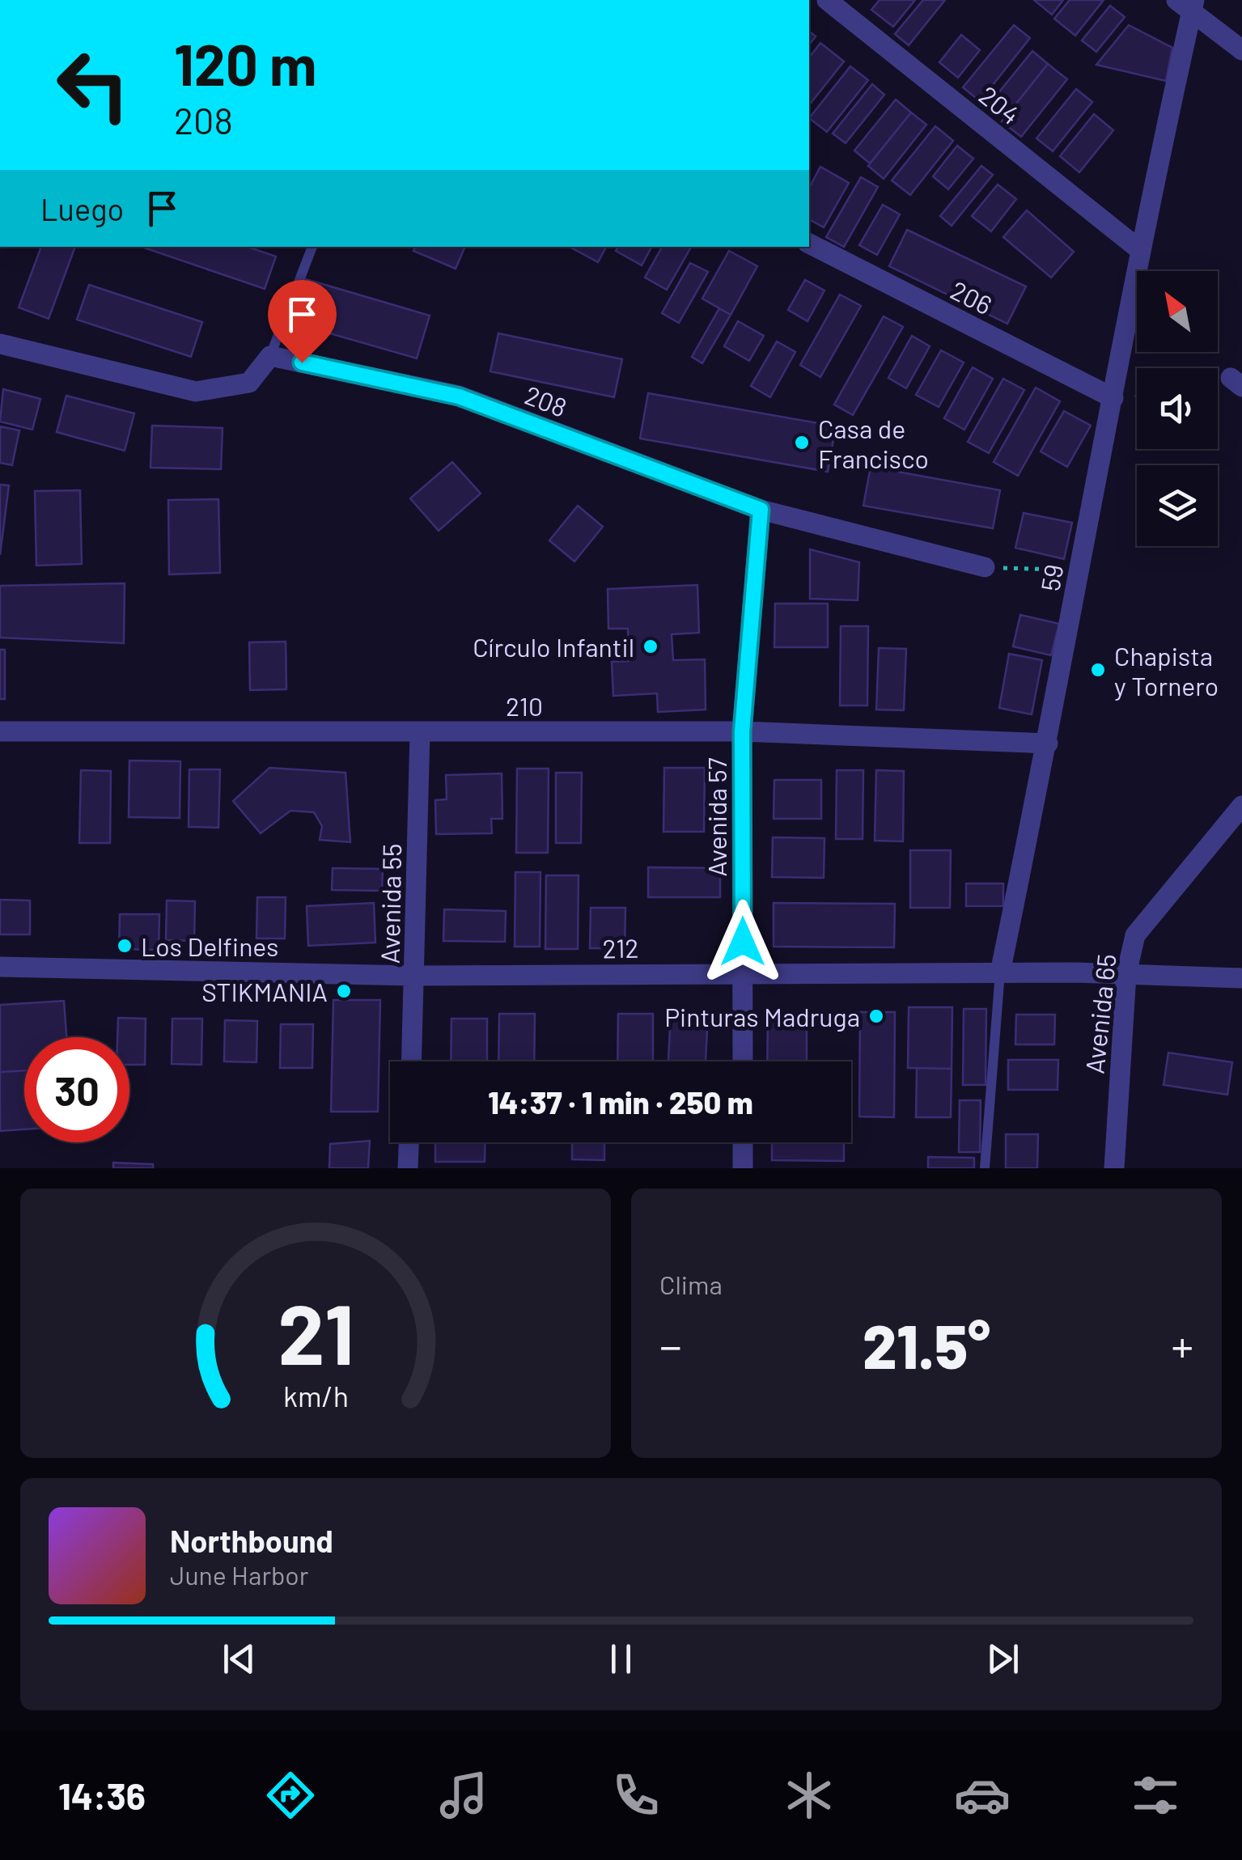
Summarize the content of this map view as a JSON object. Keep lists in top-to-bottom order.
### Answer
{
  "streets": {
    "street": [
      "204",
      "206",
      "208",
      "59",
      "210",
      "Avenida 57",
      "Avenida 55",
      "212",
      "Avenida 65"
    ]
  },
  "crossings": [
    ["204", "59"],
    ["206", "59"],
    ["208", "Avenida 57"],
    ["59", "210"],
    ["59", "212"],
    ["210", "Avenida 57"],
    ["210", "Avenida 55"],
    ["Avenida 57", "212"],
    ["Avenida 55", "212"],
    ["212", "Avenida 65"]
  ],
  "places": [
    "Casa de Francisco",
    "Círculo Infantil",
    "Chapista y Tornero",
    "Los Delfines",
    "STIKMANIA",
    "Pinturas Madruga"
  ],
  "north": "top left",
  "page": {
    "turn": ["120 m", "208"],
    "then": "Luego",
    "limit": "30",
    "trip": "14:37 · 1 min · 250 m",
    "tile": "Clima",
    "heat": ["−", "21.5°", "+"],
    "song": ["Northbound", "June Harbor"],
    "tabs": "14:36",
    "gauge": ["21", "km/h"]
  }
}
